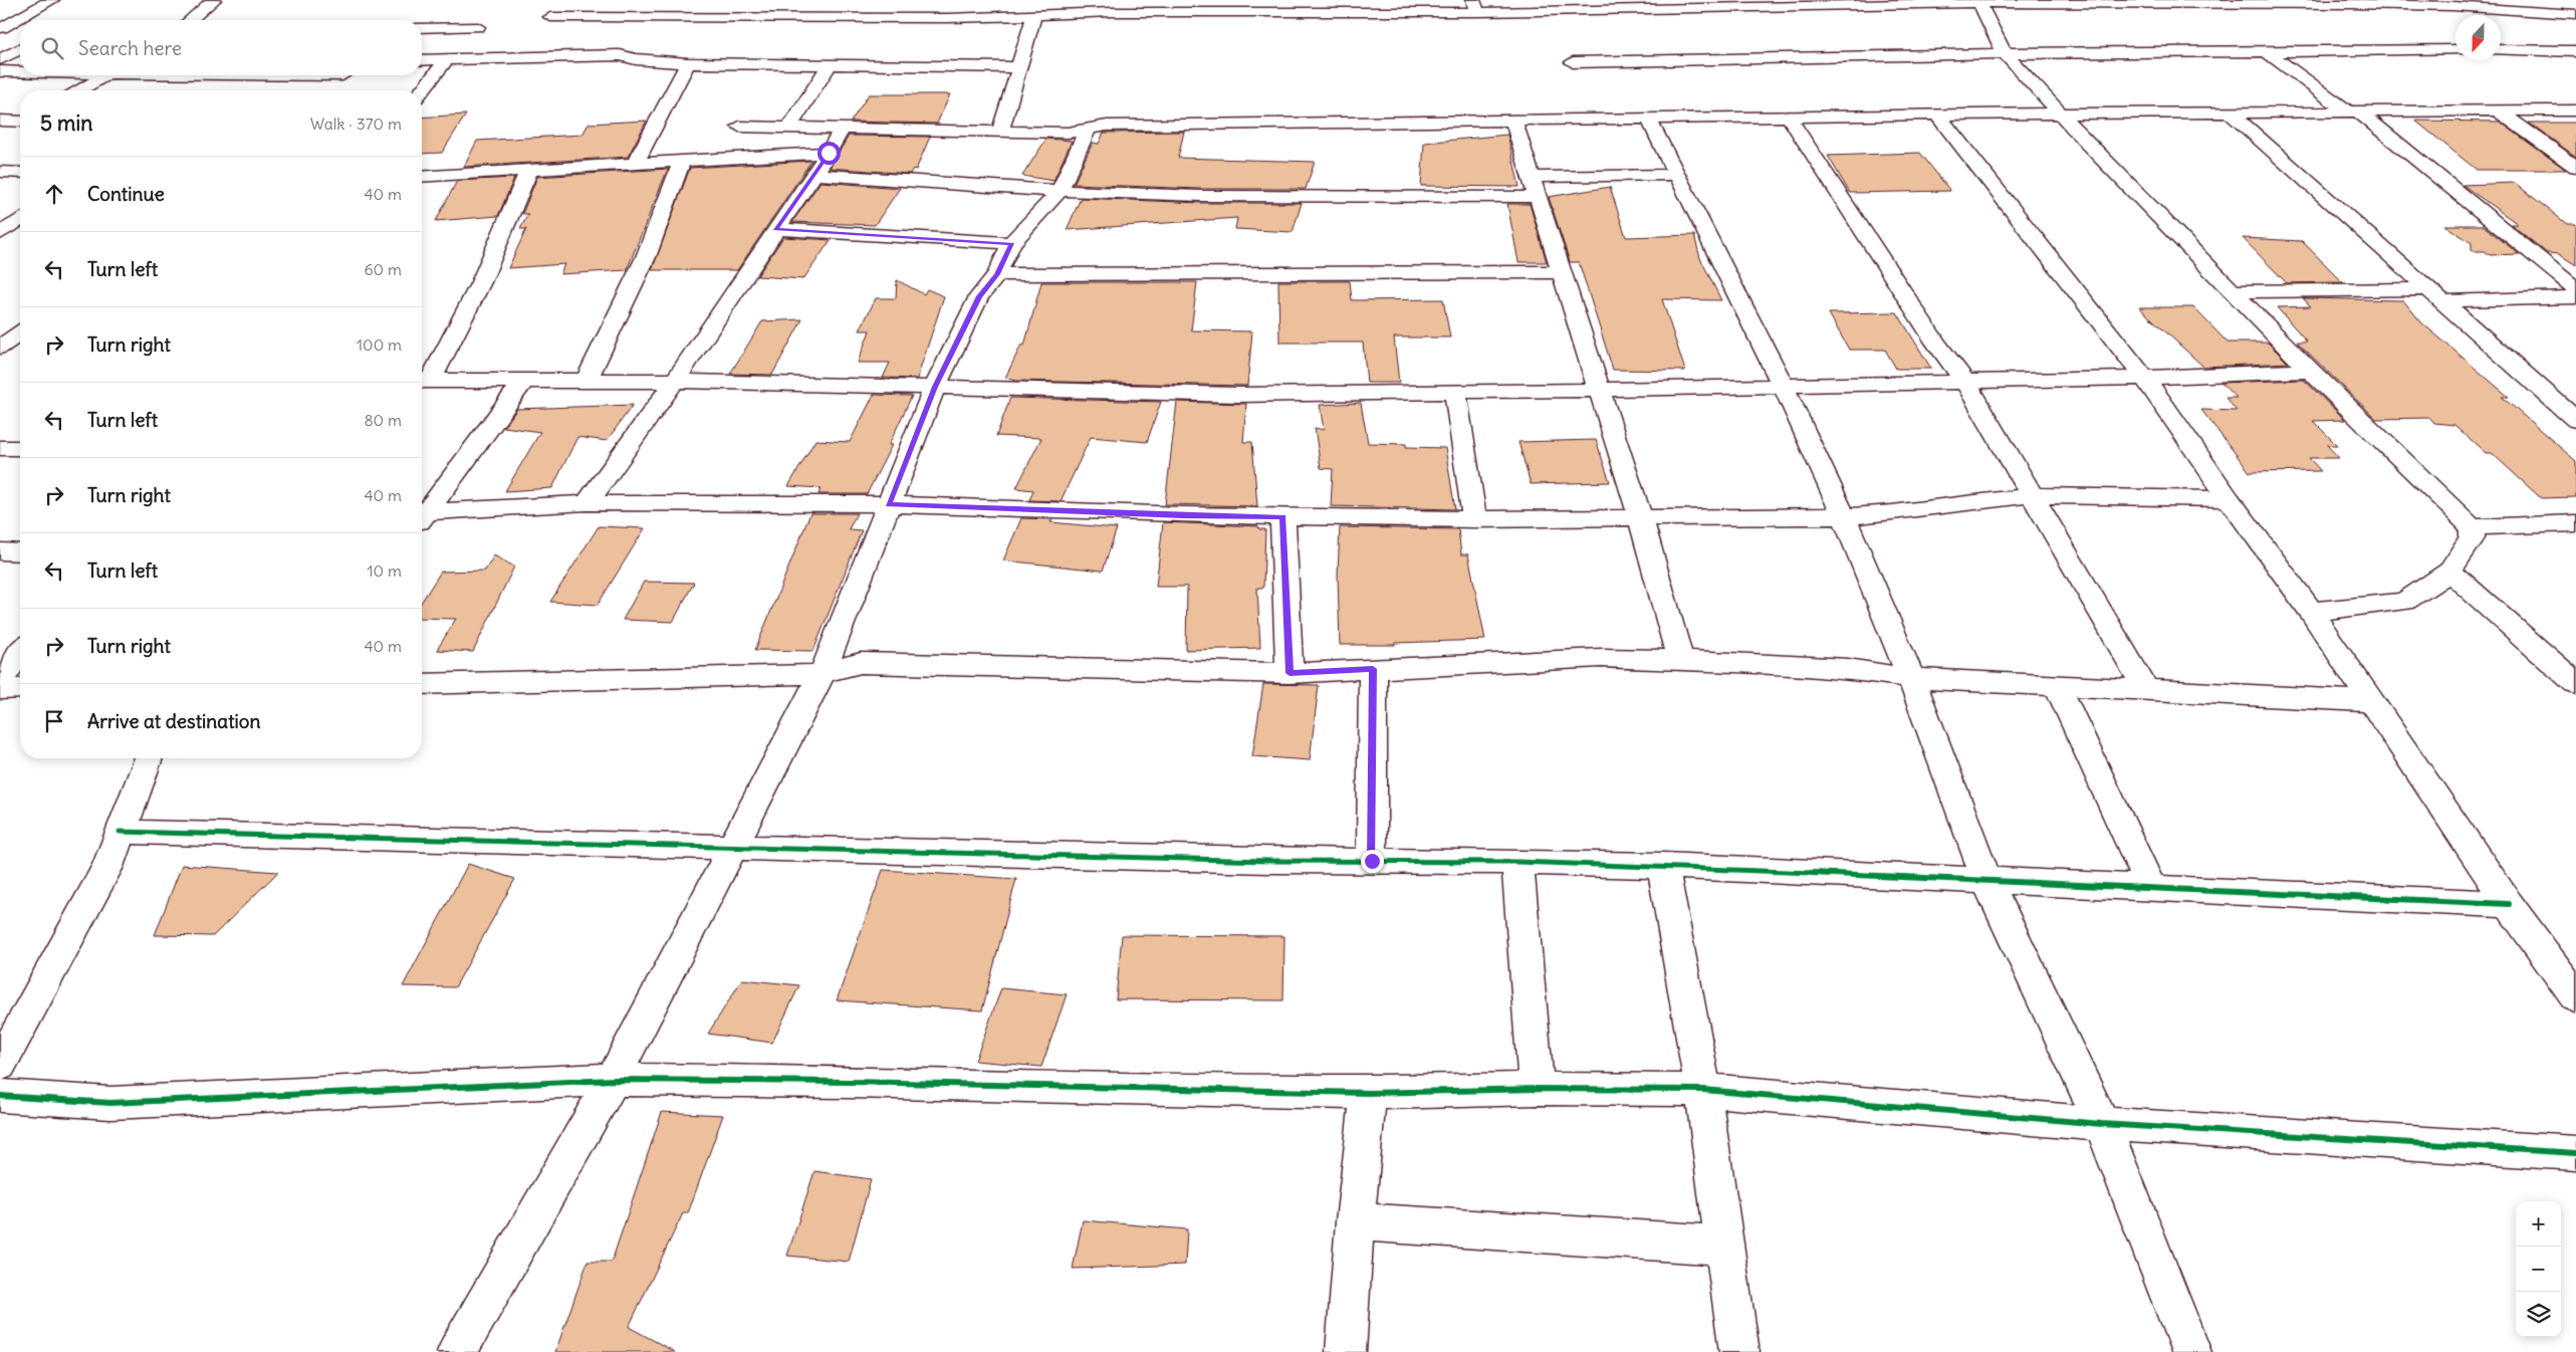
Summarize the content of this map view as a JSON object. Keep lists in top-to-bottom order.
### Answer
{
  "north": "bottom",
  "page": {
    "search": "Search here",
    "heading": ["5 min", "Walk · 370 m"],
    "list": [
      ["Continue", "40 m"],
      ["Turn left", "60 m"],
      ["Turn right", "100 m"],
      ["Turn left", "80 m"],
      ["Turn right", "40 m"],
      ["Turn left", "10 m"],
      ["Turn right", "40 m"],
      "Arrive at destination"
    ],
    "map_buttons": ["+", "−"]
  }
}
